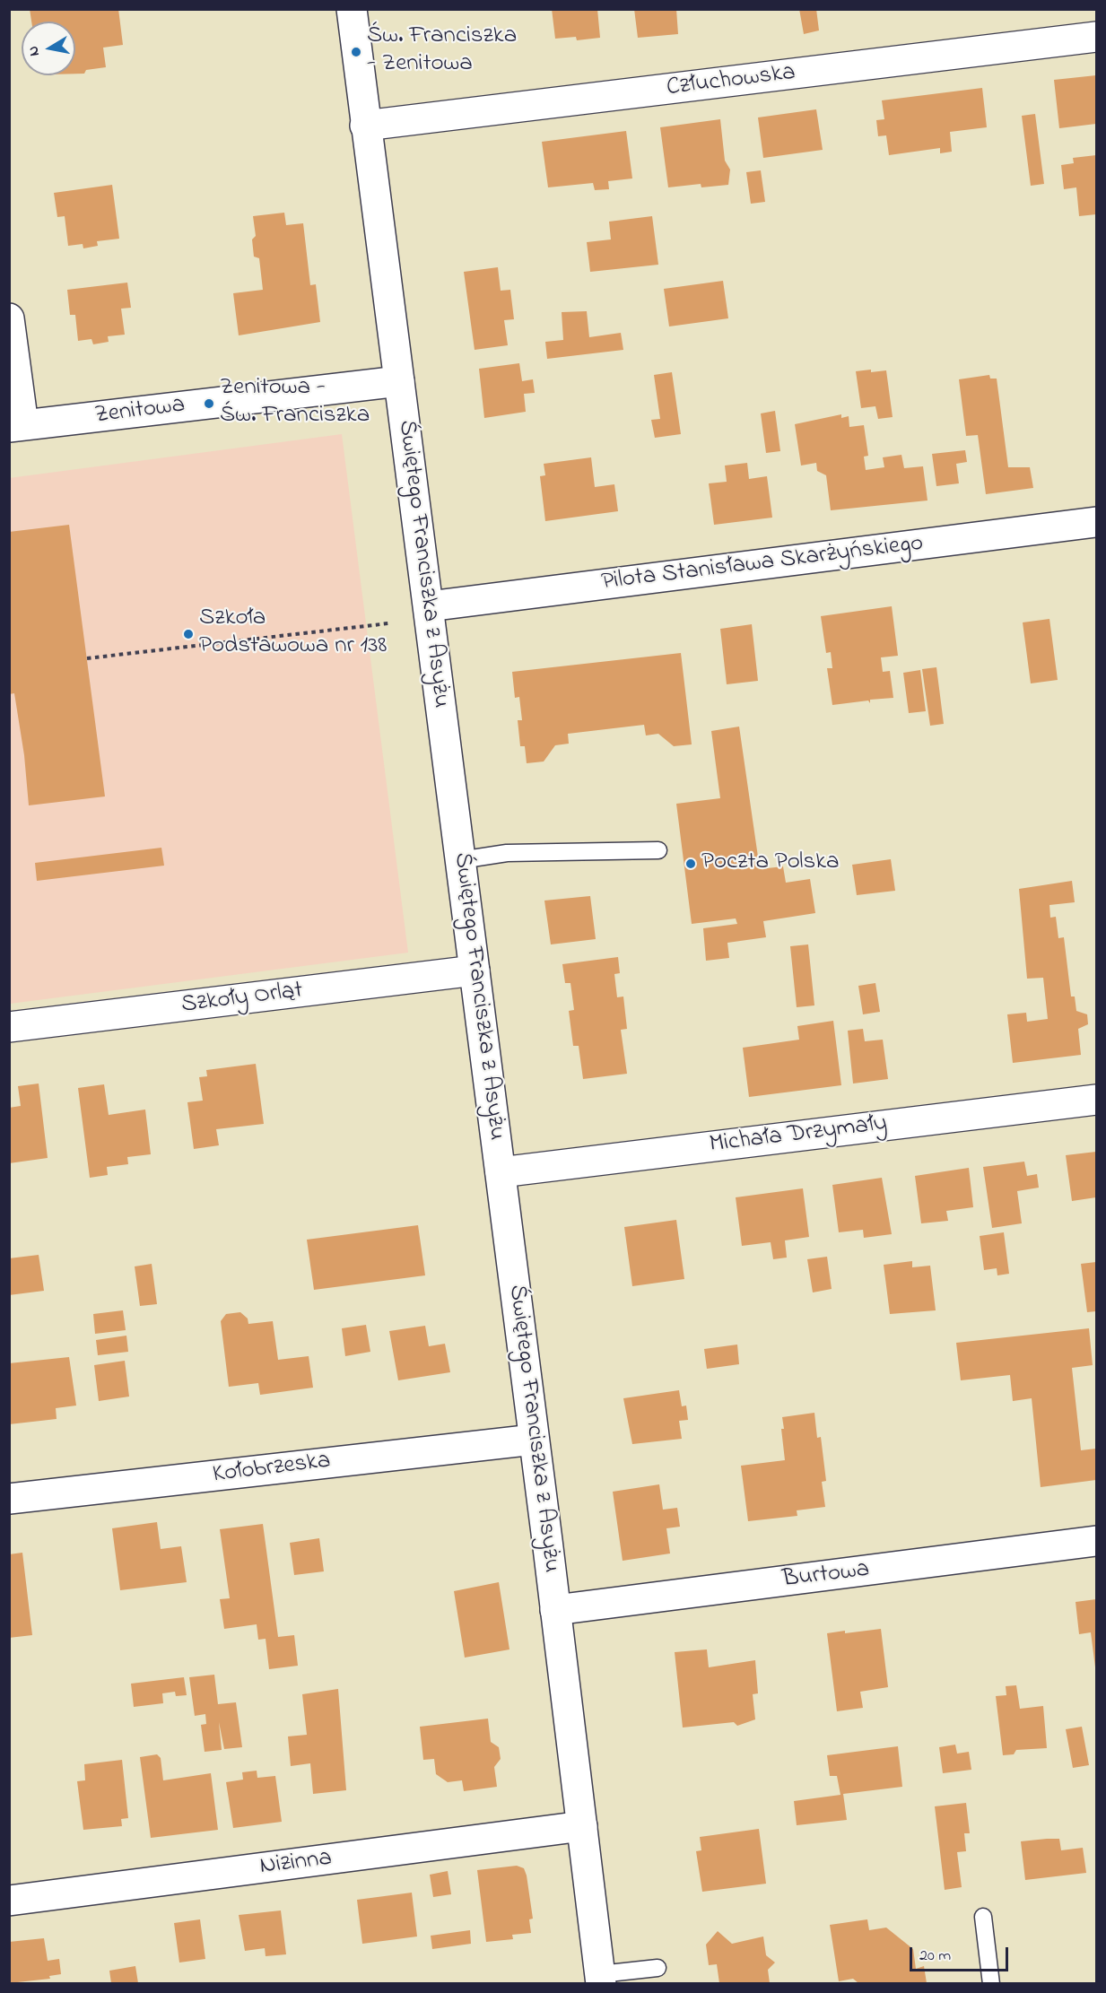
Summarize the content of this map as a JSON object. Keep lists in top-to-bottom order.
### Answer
{
  "streets": {
    "street": [
      "Człuchowska",
      "Zenitowa",
      "Świętego Franciszka z Asyżu",
      "Pilota Stanisława Skarżyńskiego",
      "Szkoły Orląt",
      "Michała Drzymały",
      "Kołobrzeska",
      "Burtowa",
      "Nizinna"
    ]
  },
  "crossings": [
    ["Człuchowska", "Świętego Franciszka z Asyżu"],
    ["Zenitowa", "Świętego Franciszka z Asyżu"],
    ["Świętego Franciszka z Asyżu", "Pilota Stanisława Skarżyńskiego"],
    ["Świętego Franciszka z Asyżu", "Szkoły Orląt"],
    ["Świętego Franciszka z Asyżu", "Michała Drzymały"],
    ["Świętego Franciszka z Asyżu", "Kołobrzeska"],
    ["Świętego Franciszka z Asyżu", "Burtowa"],
    ["Świętego Franciszka z Asyżu", "Nizinna"]
  ],
  "places": [
    "Św. Franciszka - Zenitowa",
    "Zenitowa - Św. Franciszka",
    "Szkoła Podstawowa nr 138",
    "Poczta Polska"
  ],
  "scale_bar": "20 m",
  "north": "left"
}
